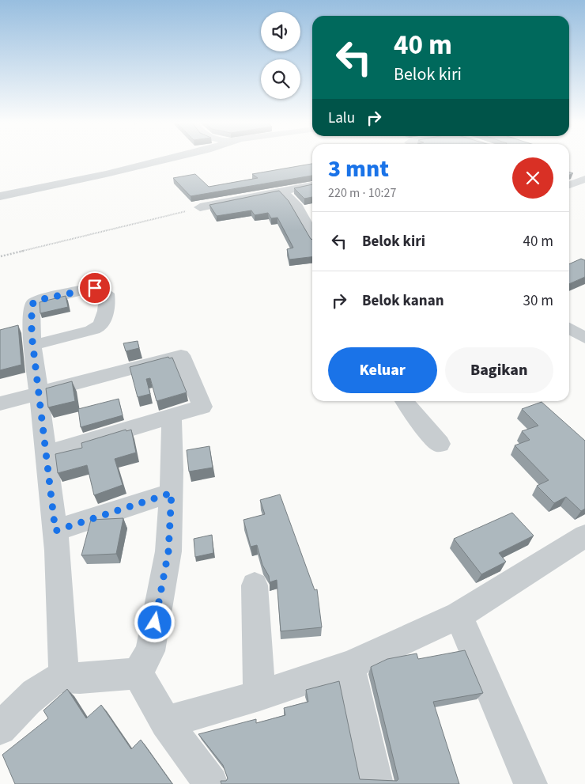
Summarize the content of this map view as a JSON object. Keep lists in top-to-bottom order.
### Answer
{
  "page": {
    "turn": ["40 m", "Belok kiri"],
    "then": "Lalu",
    "heading": ["3 mnt", "220 m · 10:27"],
    "list": [
      {
        "name": "Belok kiri",
        "value": "40 m"
      },
      {
        "name": "Belok kanan",
        "value": "30 m"
      }
    ],
    "buttons": ["Keluar", "Bagikan"]
  }
}
